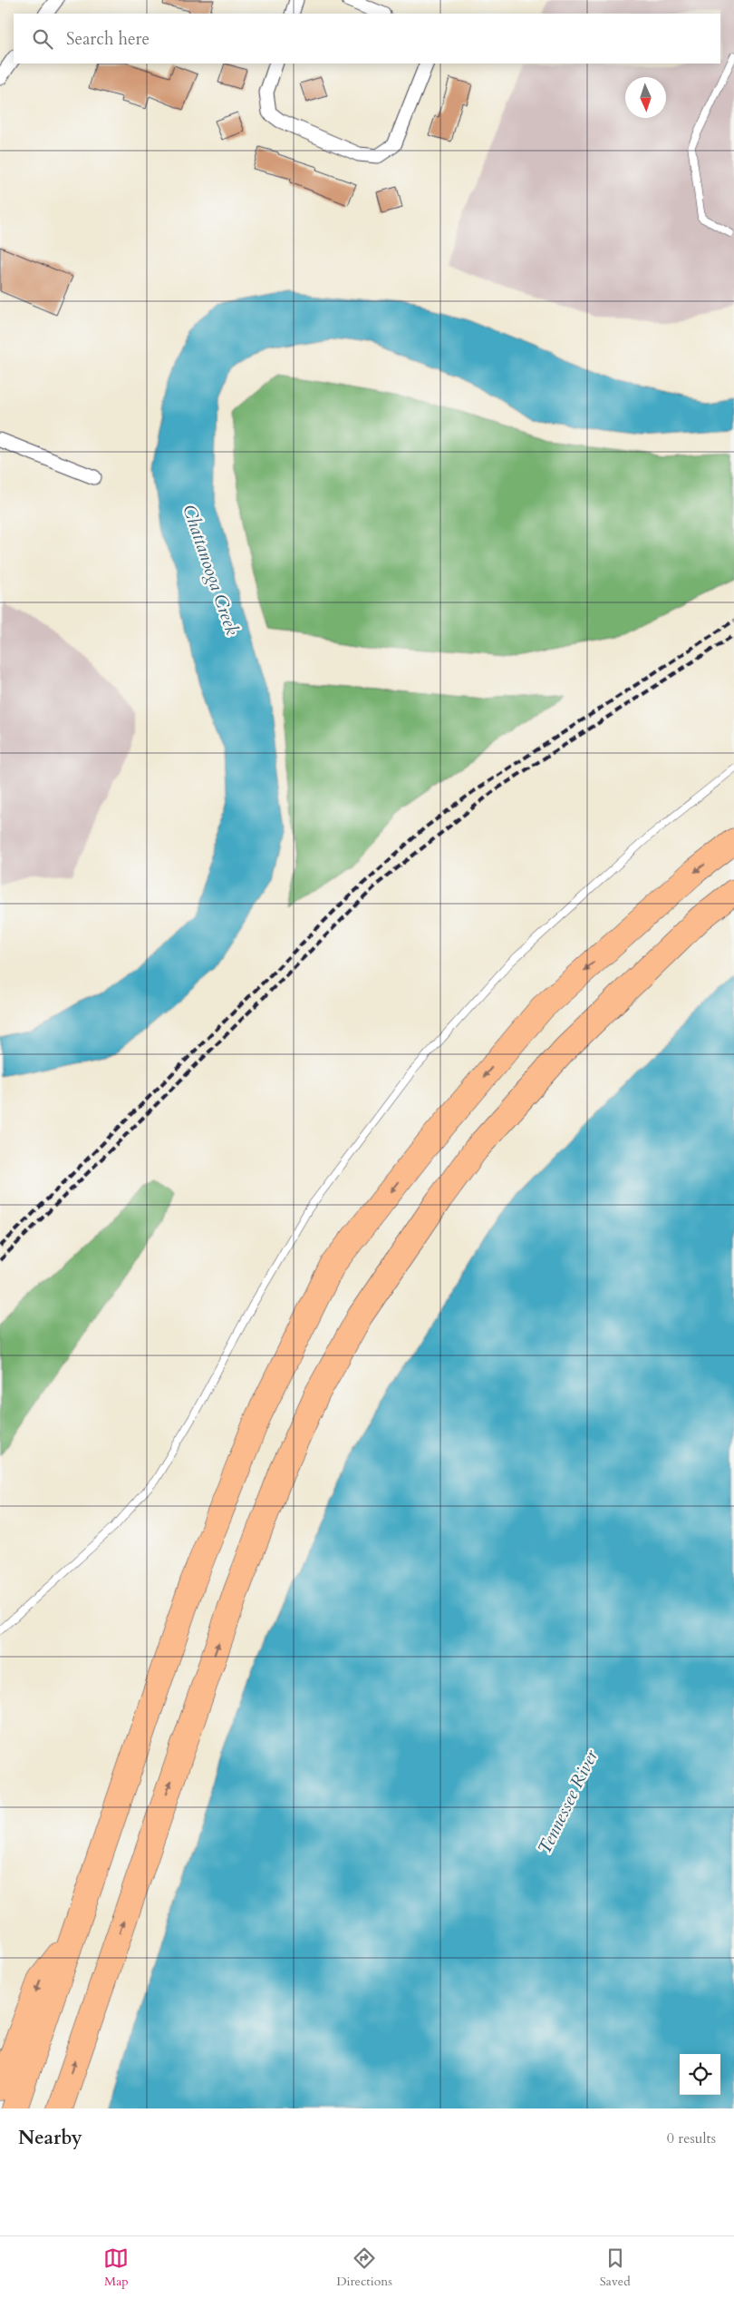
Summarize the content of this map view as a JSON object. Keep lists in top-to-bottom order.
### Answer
{
  "water": ["Chattanooga Creek", "Tennessee River"],
  "north": "bottom",
  "page": {
    "search": "Search here",
    "heading": ["Nearby", "0 results"],
    "nav": ["Map", "Directions", "Saved"]
  }
}
